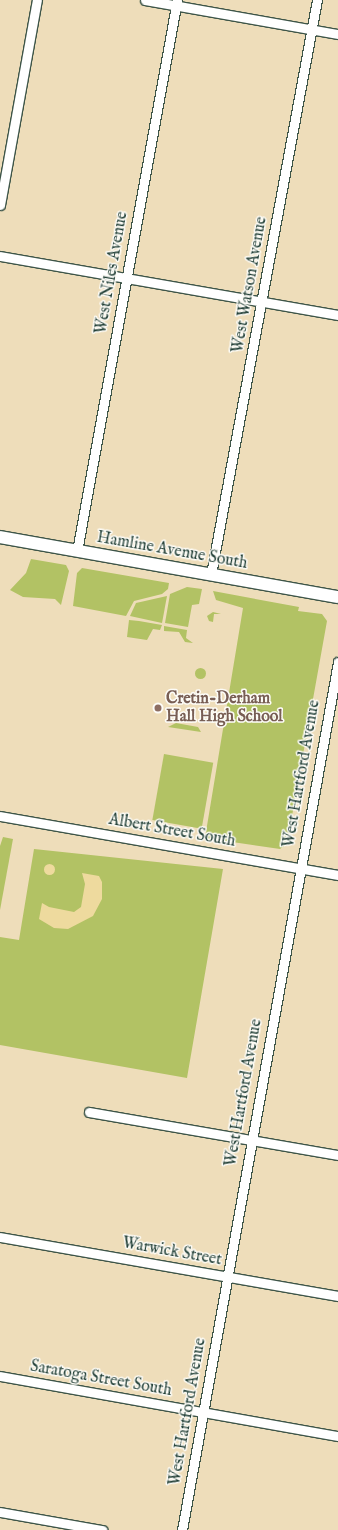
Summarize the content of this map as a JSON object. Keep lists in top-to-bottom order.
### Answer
{
  "streets": {
    "street": [
      "West Niles Avenue",
      "West Watson Avenue",
      "Hamline Avenue South",
      "West Hartford Avenue",
      "Albert Street South",
      "Warwick Street",
      "Saratoga Street South"
    ]
  },
  "crossings": [
    ["West Niles Avenue", "Hamline Avenue South"],
    ["West Watson Avenue", "Hamline Avenue South"],
    ["West Hartford Avenue", "Albert Street South"],
    ["West Hartford Avenue", "Warwick Street"],
    ["West Hartford Avenue", "Saratoga Street South"]
  ],
  "places": ["Cretin-Derham Hall High School"]
}
